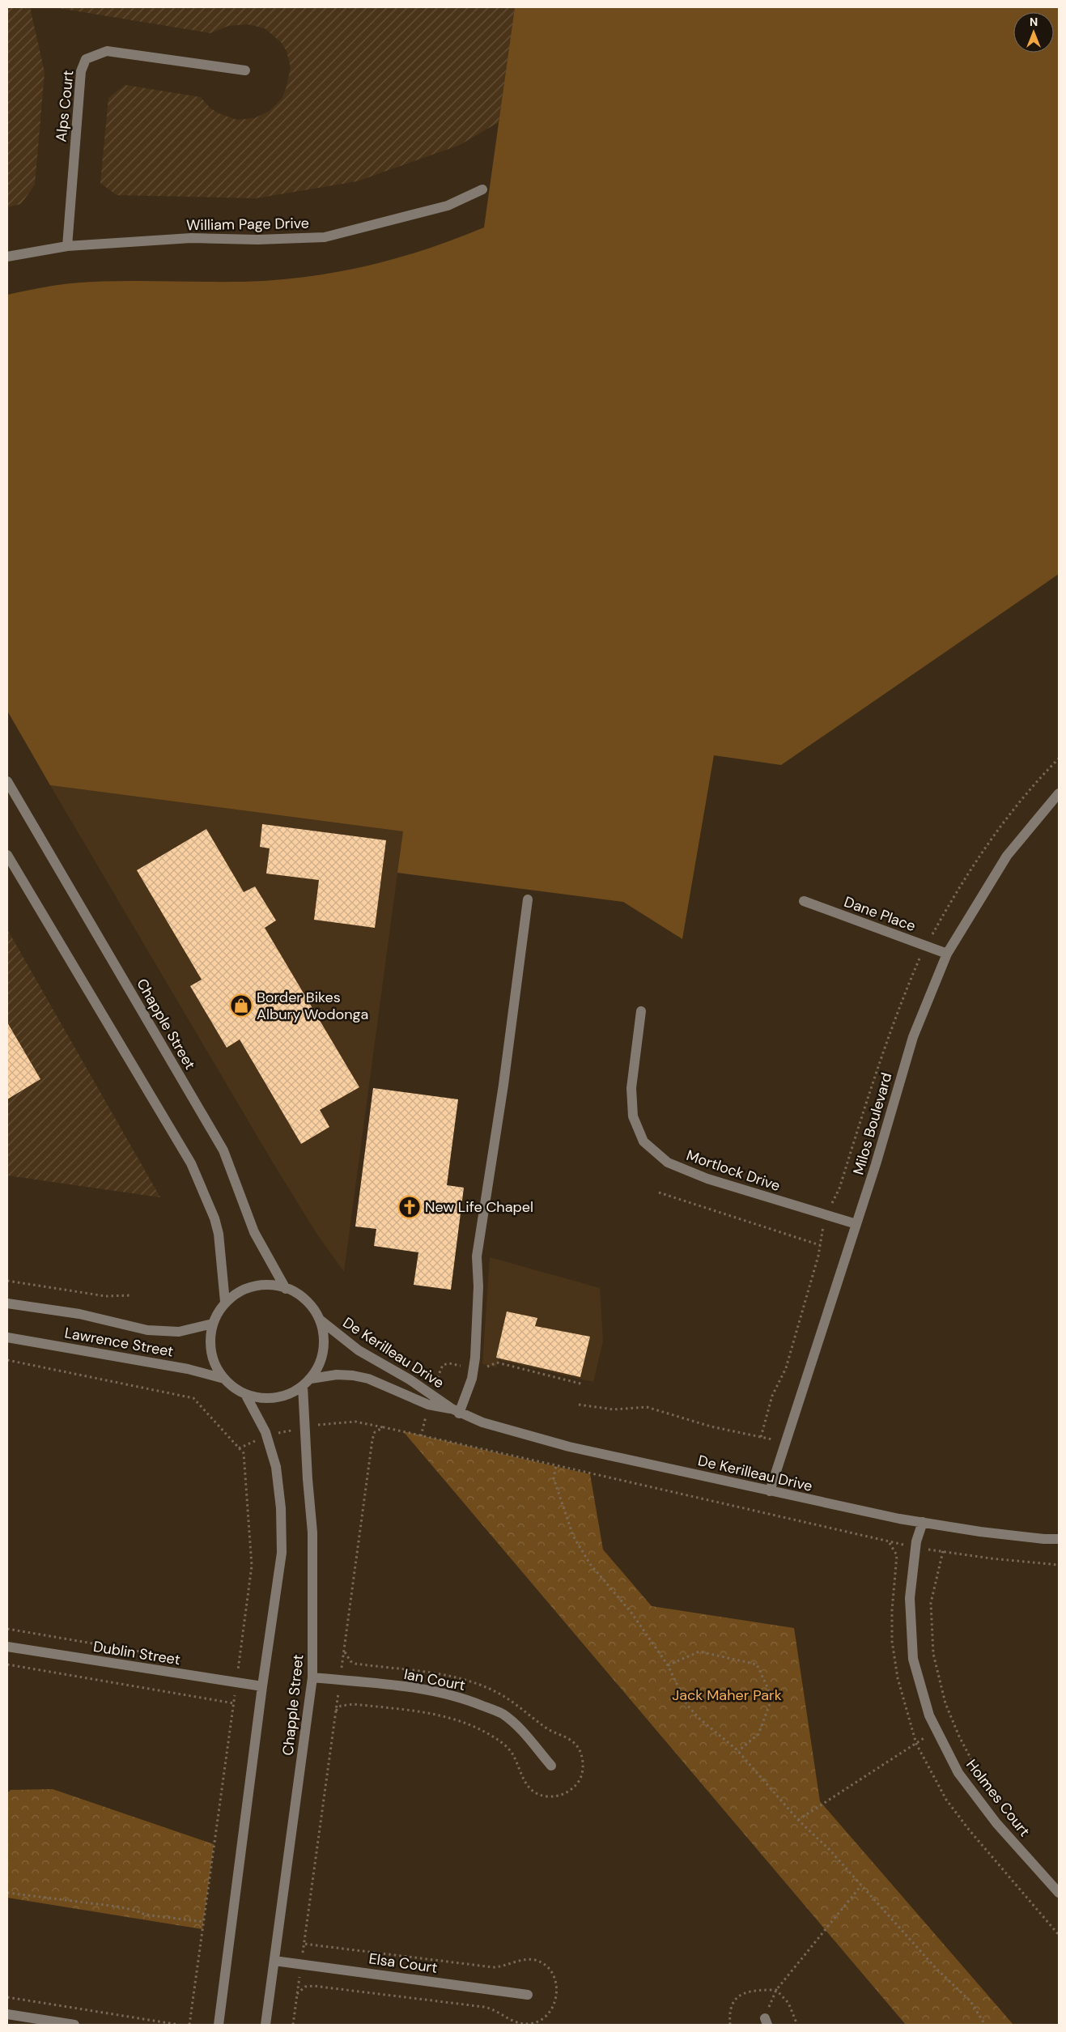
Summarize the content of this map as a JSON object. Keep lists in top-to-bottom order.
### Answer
{
  "streets": {
    "street": [
      "Alps Court",
      "William Page Drive",
      "Dane Place",
      "Chapple Street",
      "Milos Boulevard",
      "Mortlock Drive",
      "Lawrence Street",
      "De Kerilleau Drive",
      "Dublin Street",
      "Ian Court",
      "Holmes Court",
      "Elsa Court"
    ]
  },
  "crossings": [
    ["Alps Court", "William Page Drive"],
    ["Dane Place", "Milos Boulevard"],
    ["Chapple Street", "Lawrence Street"],
    ["Chapple Street", "De Kerilleau Drive"],
    ["Chapple Street", "Ian Court"],
    ["Chapple Street", "Elsa Court"],
    ["Milos Boulevard", "Mortlock Drive"],
    ["Milos Boulevard", "De Kerilleau Drive"],
    ["Lawrence Street", "De Kerilleau Drive"],
    ["De Kerilleau Drive", "Holmes Court"]
  ],
  "parks": ["Jack Maher Park"],
  "places": {
    "shop": ["Border Bikes Albury Wodonga"],
    "church": ["New Life Chapel"]
  },
  "north": "top"
}
